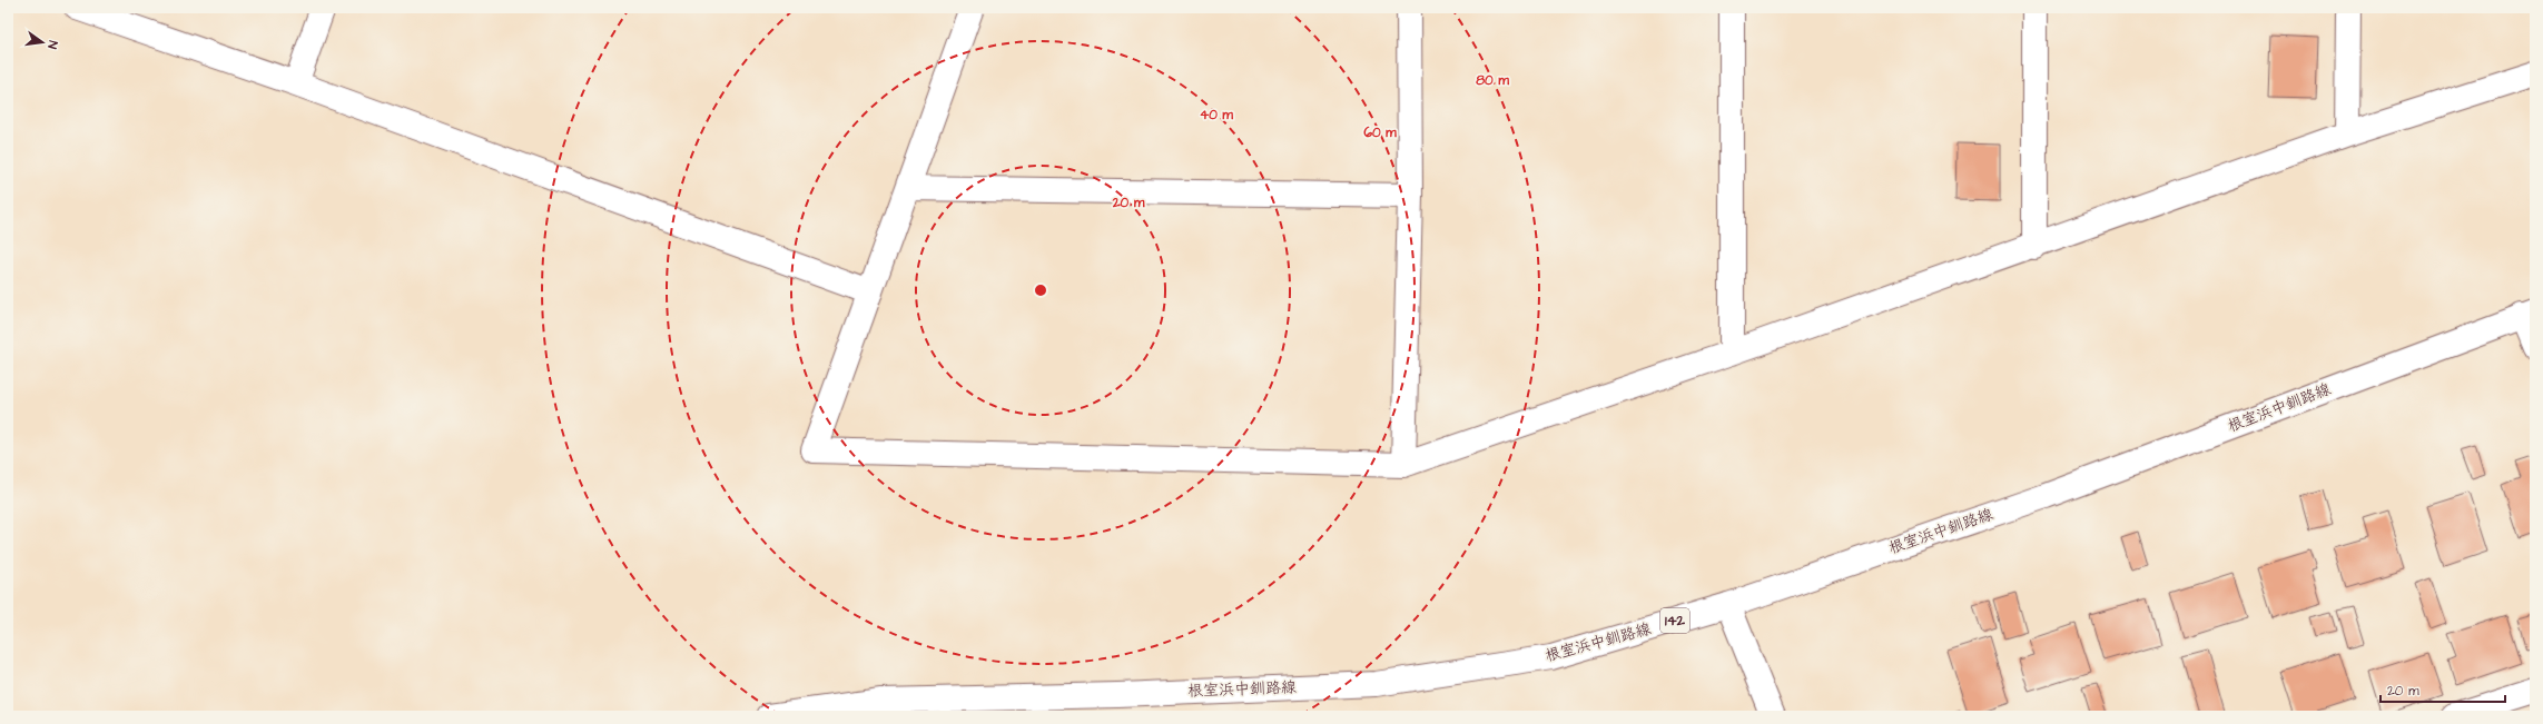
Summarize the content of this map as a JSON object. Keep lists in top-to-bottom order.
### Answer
{
  "streets": {
    "street": ["根室浜中釧路線", "142"]
  },
  "scale_bar": "20 m",
  "north": "right",
  "rings": [
    "80 m",
    "40 m",
    "60 m",
    "20 m"
  ]
}
